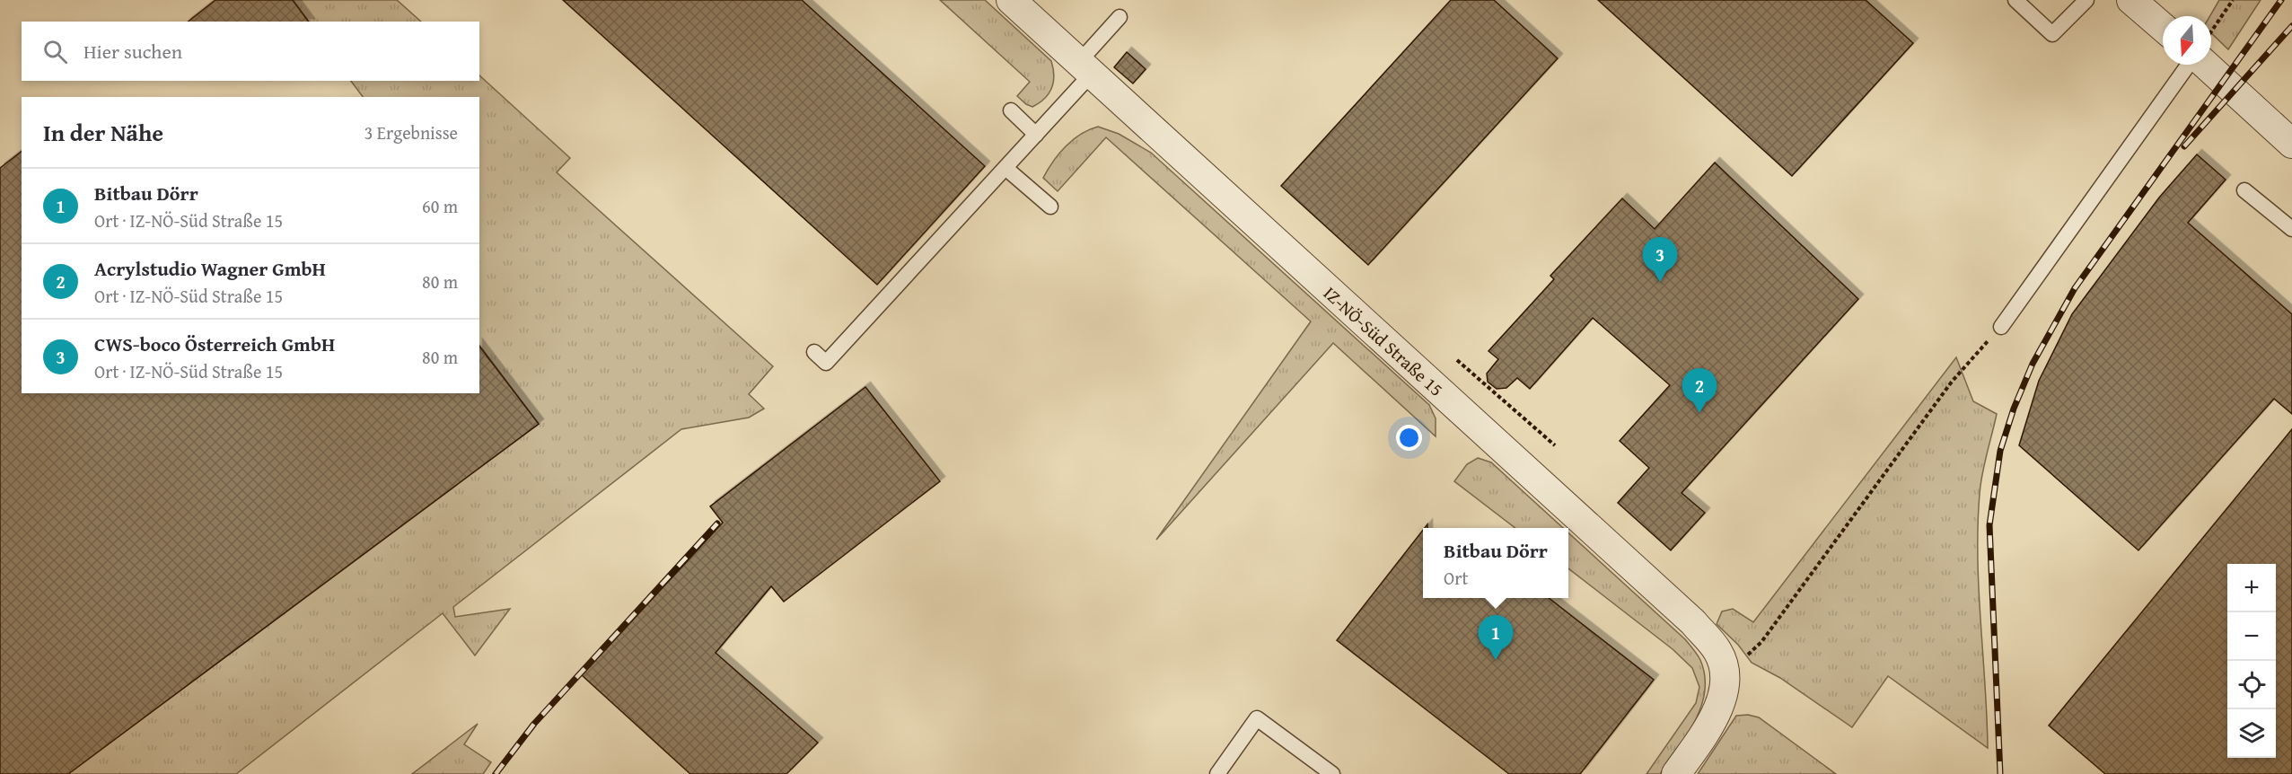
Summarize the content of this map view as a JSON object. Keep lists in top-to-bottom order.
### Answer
{
  "streets": {
    "street": ["IZ-NÖ-Süd Straße 15"]
  },
  "north": "bottom",
  "page": {
    "search": "Hier suchen",
    "heading": ["In der Nähe", "3 Ergebnisse"],
    "list": [
      {
        "mark": "1",
        "name": "Bitbau Dörr",
        "note": "Ort · IZ-NÖ-Süd Straße 15",
        "value": "60 m"
      },
      {
        "mark": "2",
        "name": "Acrylstudio Wagner GmbH",
        "note": "Ort · IZ-NÖ-Süd Straße 15",
        "value": "80 m"
      },
      {
        "mark": "3",
        "name": "CWS-boco Österreich GmbH",
        "note": "Ort · IZ-NÖ-Süd Straße 15",
        "value": "80 m"
      }
    ],
    "pins": ["3", "2", "1"],
    "popup": ["Bitbau Dörr", "Ort"],
    "map_buttons": ["+", "−"]
  }
}
